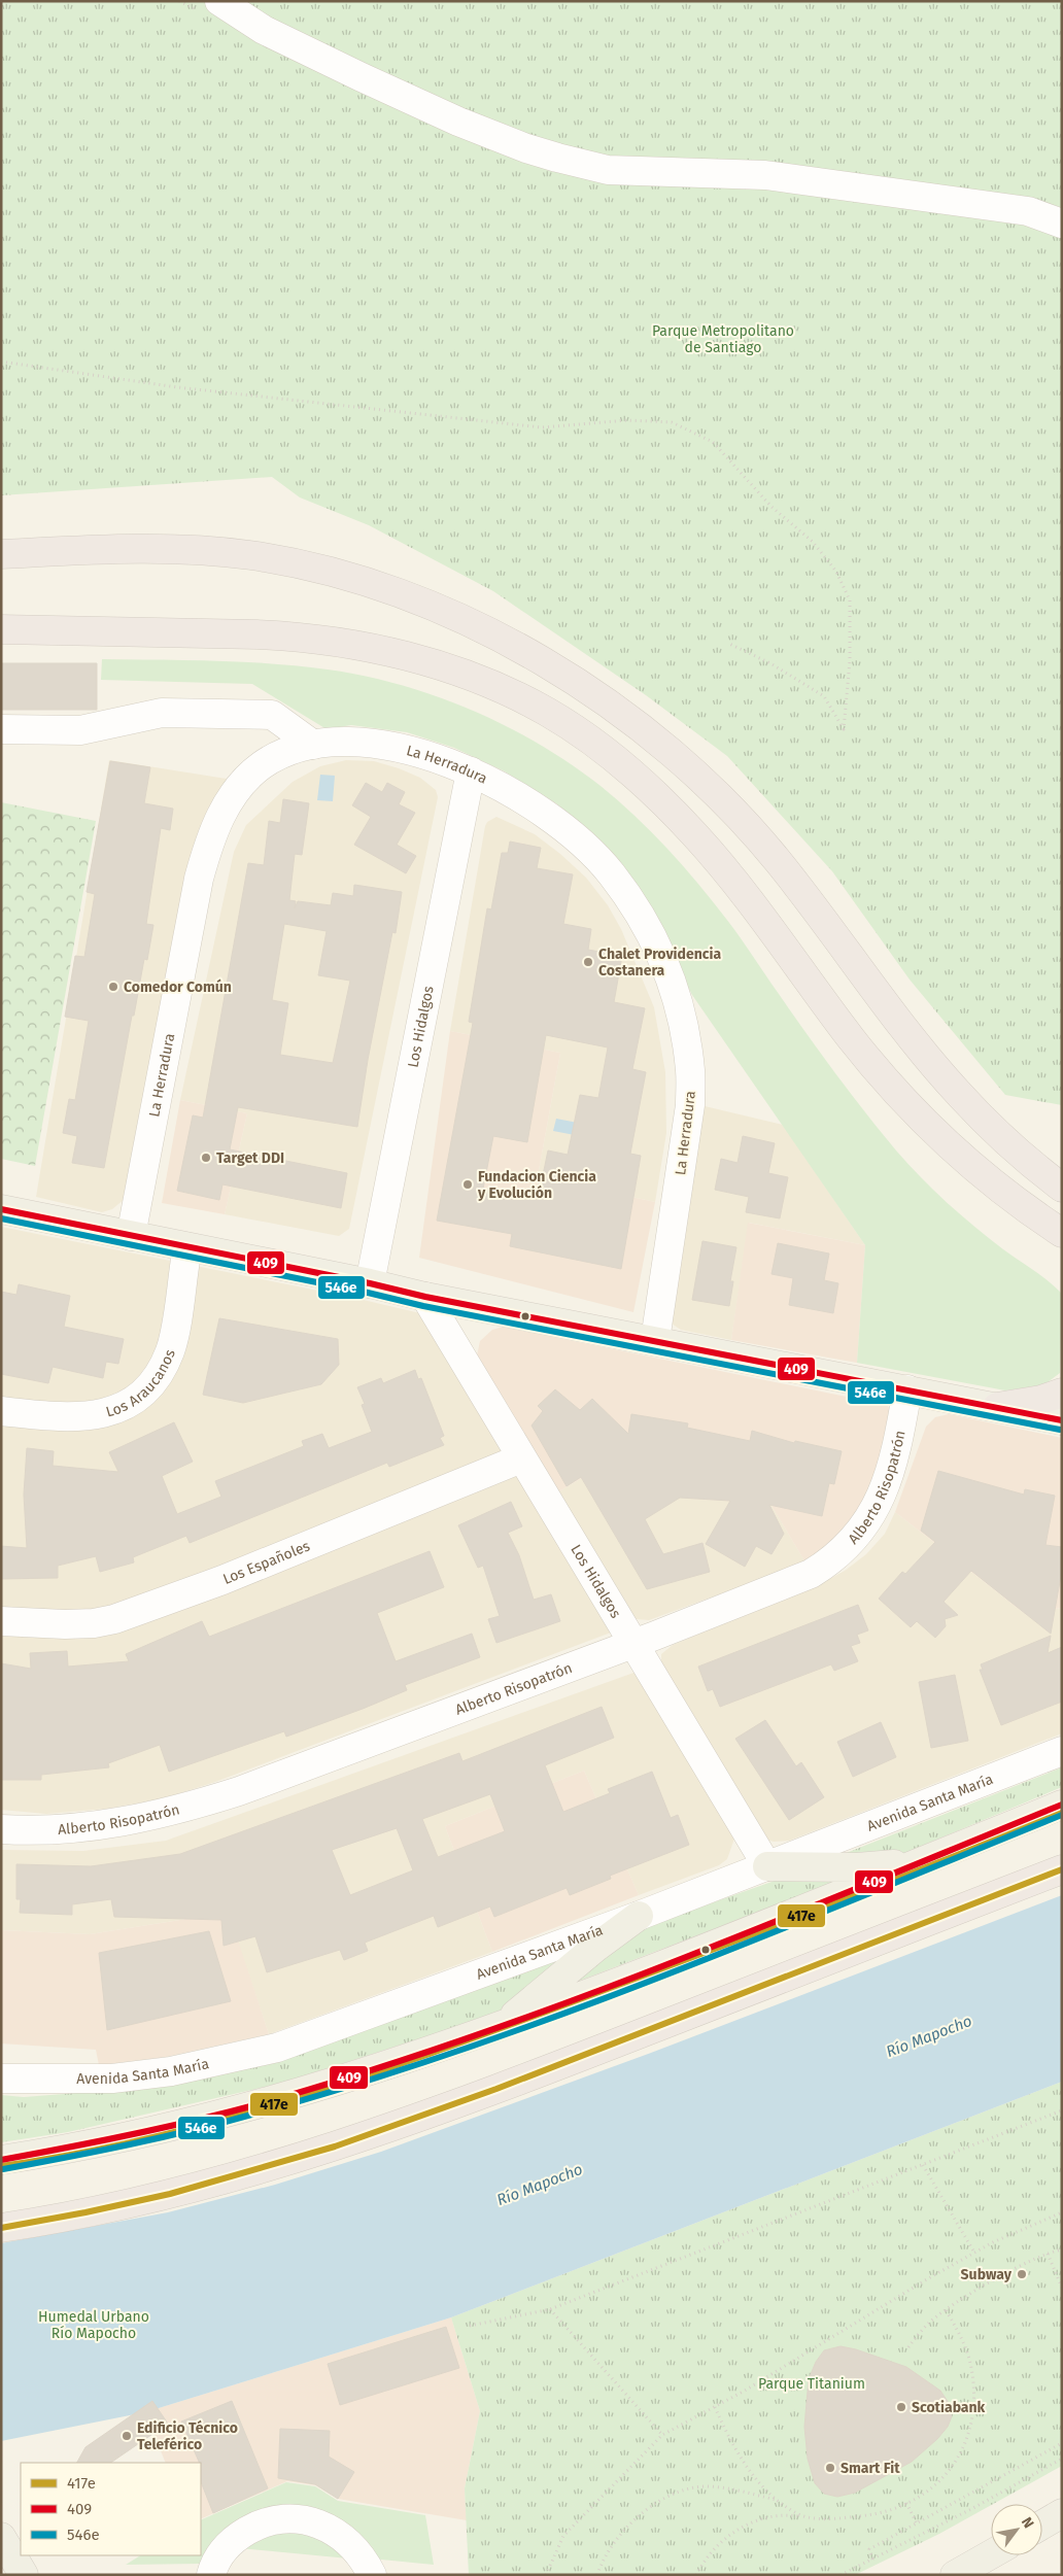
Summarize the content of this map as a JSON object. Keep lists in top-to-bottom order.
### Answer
{
  "streets": {
    "street": [
      "La Herradura",
      "Los Hidalgos",
      "Los Araucanos",
      "Alberto Risopatrón",
      "Los Españoles",
      "Avenida Santa María"
    ]
  },
  "crossings": [
    ["La Herradura", "Los Hidalgos"],
    ["Los Hidalgos", "Alberto Risopatrón"],
    ["Los Hidalgos", "Los Españoles"],
    ["Los Hidalgos", "Avenida Santa María"]
  ],
  "water": ["Río Mapocho"],
  "parks": ["Parque Metropolitano de Santiago", "Humedal Urbano Río Mapocho", "Parque Titanium"],
  "places": [
    "Chalet Providencia Costanera",
    "Comedor Común",
    "Target DDI",
    "Fundacion Ciencia y Evolución",
    "Subway",
    "Scotiabank",
    "Edificio Técnico Teleférico",
    "Smart Fit"
  ],
  "lines": ["transit line 409", "transit line 546e", "transit line 417e"],
  "legend": ["417e", "409", "546e"],
  "north": "top right"
}
